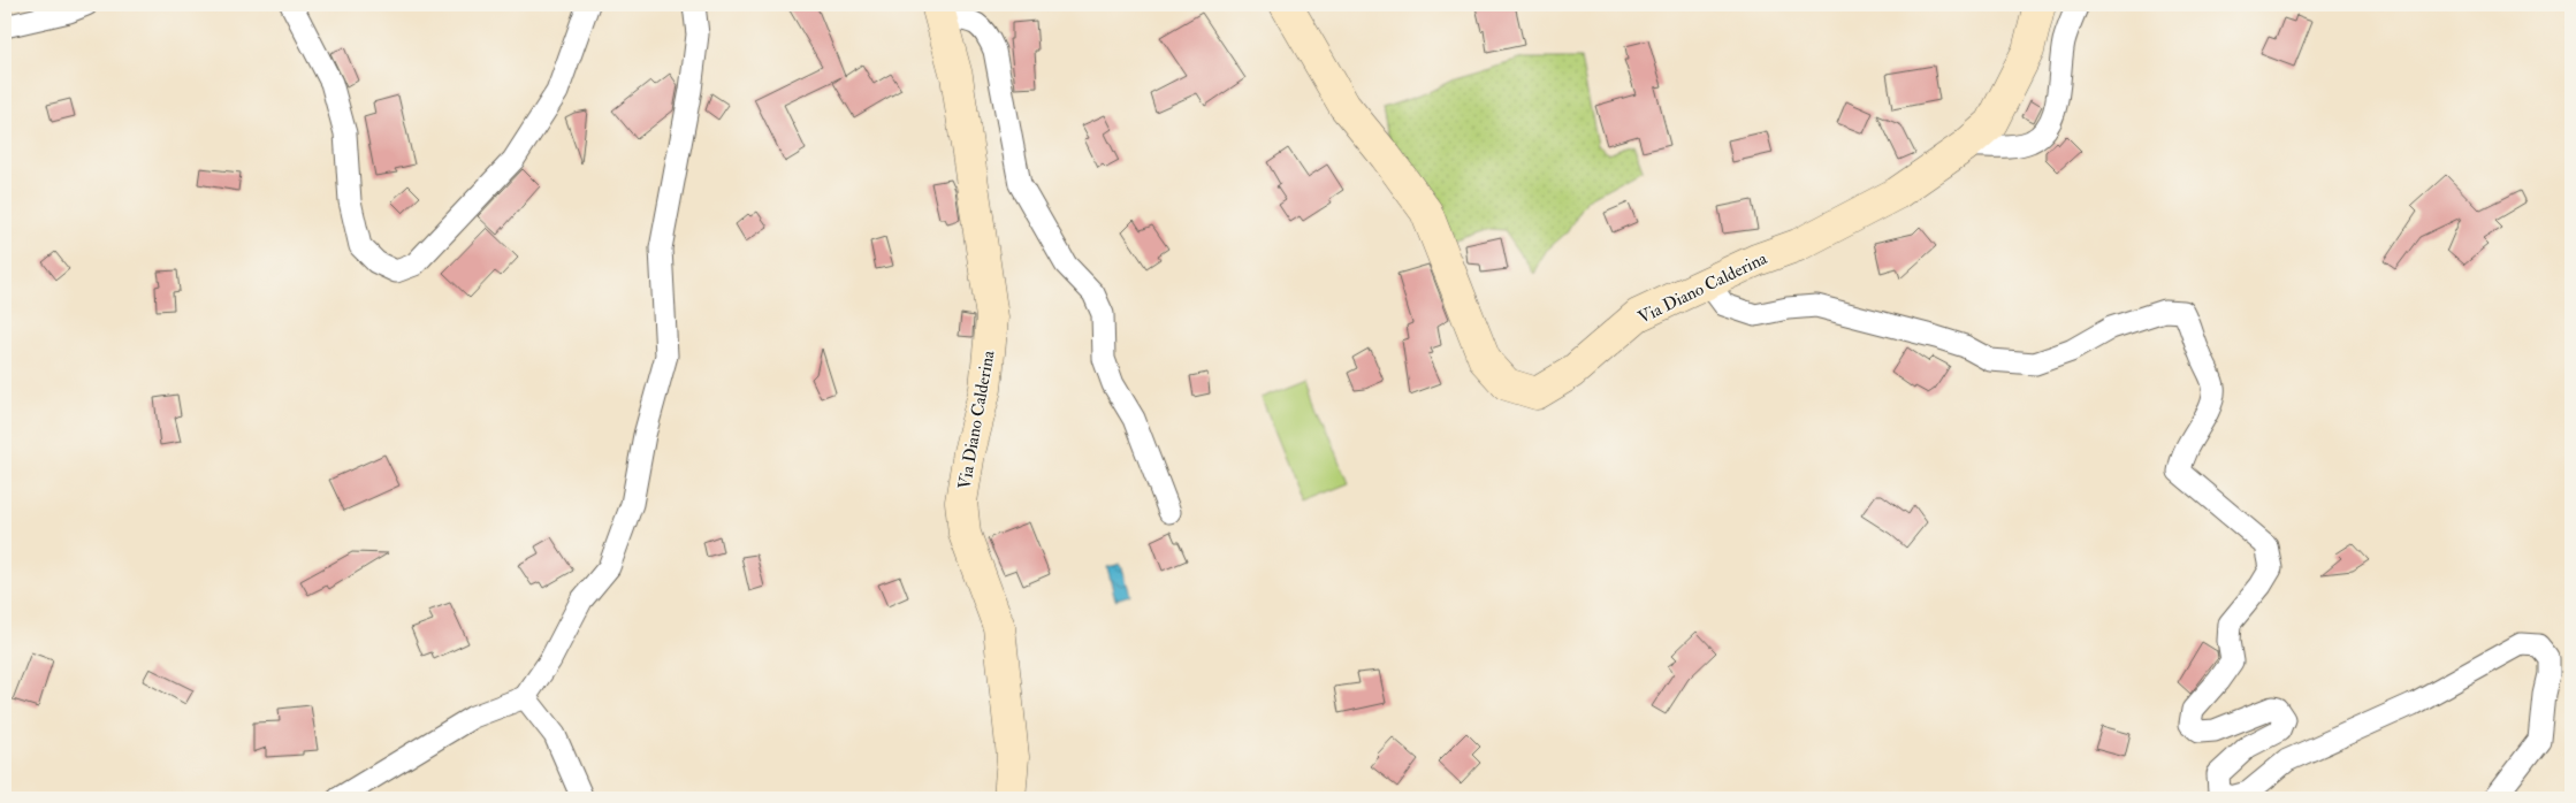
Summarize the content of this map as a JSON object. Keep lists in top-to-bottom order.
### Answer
{
  "streets": {
    "main road": ["Via Diano Calderina"]
  }
}
